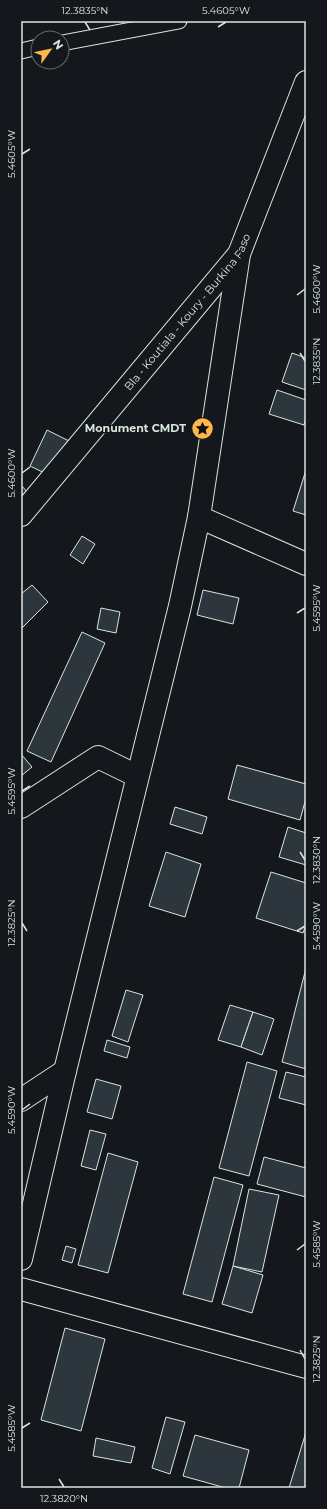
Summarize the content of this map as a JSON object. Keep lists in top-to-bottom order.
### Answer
{
  "streets": {
    "street": ["Bla - Koutiala - Koury - Burkina Faso"]
  },
  "places": {
    "place": ["Monument CMDT"]
  },
  "north": "top right",
  "coordinates": [
    "12.3835°N",
    "5.4605°W",
    "5.4600°W",
    "5.4595°W",
    "12.3830°N",
    "12.3825°N",
    "5.4590°W",
    "5.4585°W",
    "12.3820°N"
  ]
}
